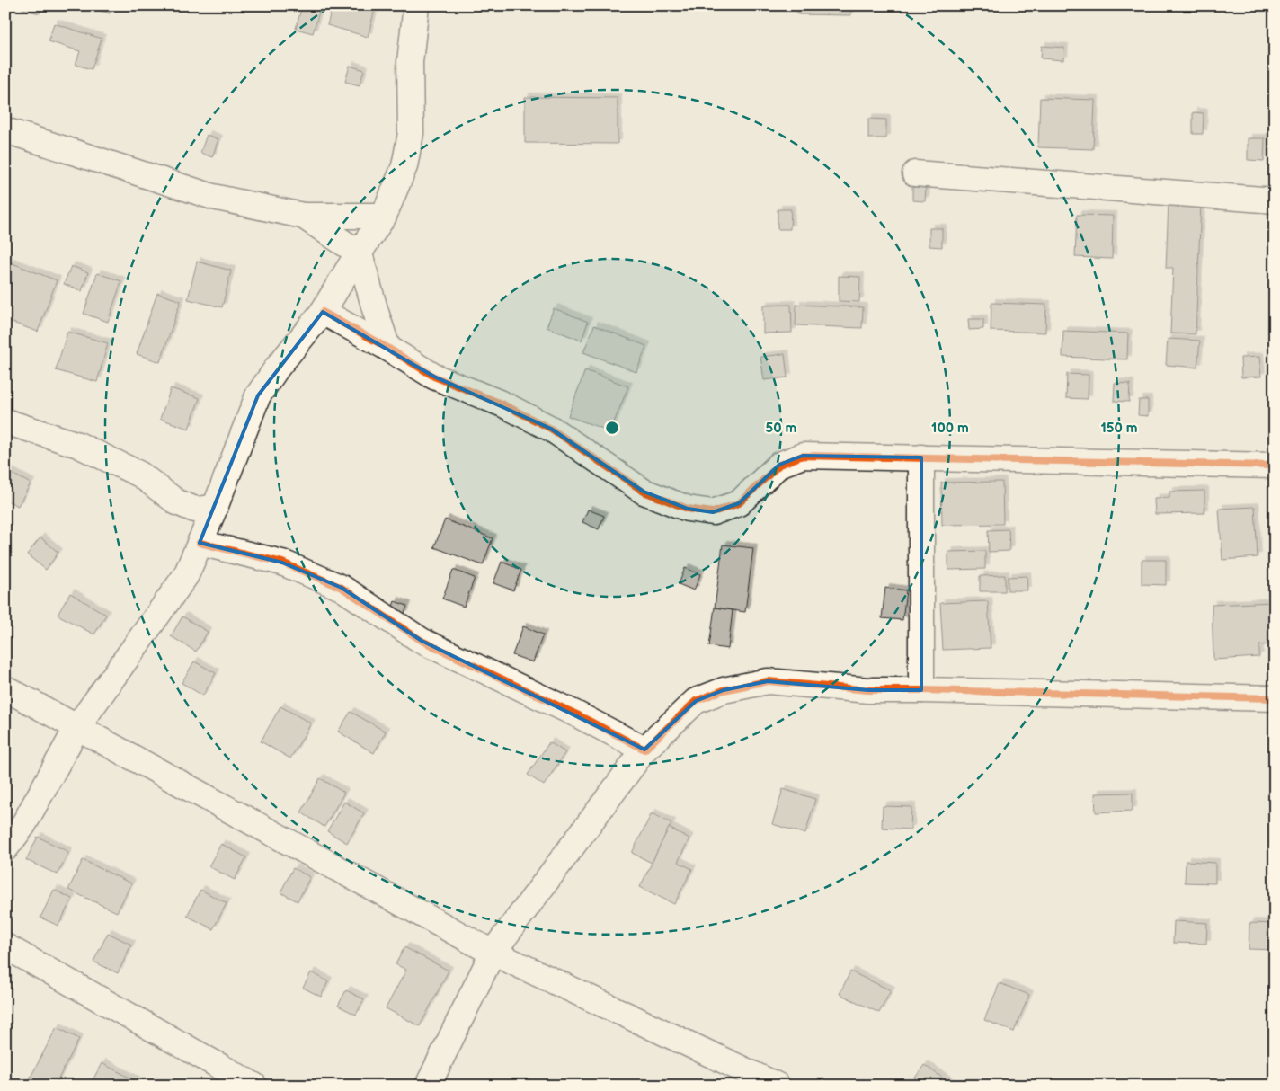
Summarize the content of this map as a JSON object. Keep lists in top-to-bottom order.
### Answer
{
  "rings": ["50 m", "100 m", "150 m"]
}
